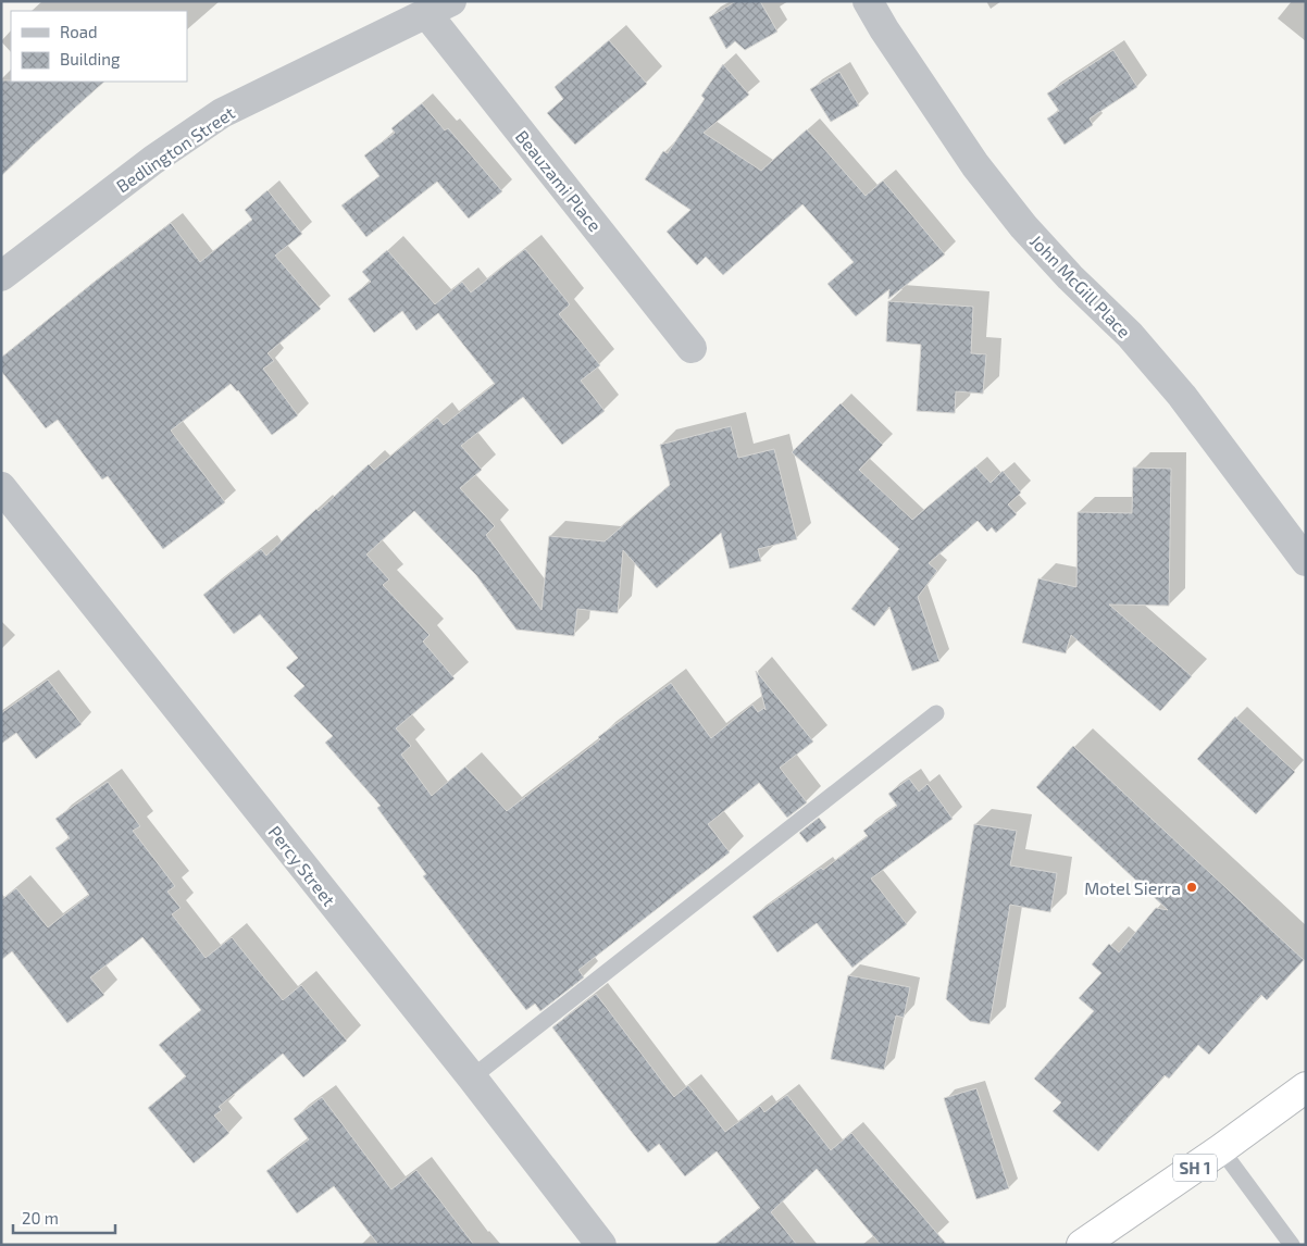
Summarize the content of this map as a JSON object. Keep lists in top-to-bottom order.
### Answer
{
  "streets": {
    "highway": ["SH 1"],
    "street": [
      "Bedlington Street",
      "Beauzami Place",
      "John McGill Place",
      "Percy Street"
    ]
  },
  "crossings": [
    ["Bedlington Street", "Beauzami Place"]
  ],
  "places": ["Motel Sierra"],
  "legend": ["Road", "Building"],
  "scale_bar": "20 m"
}
